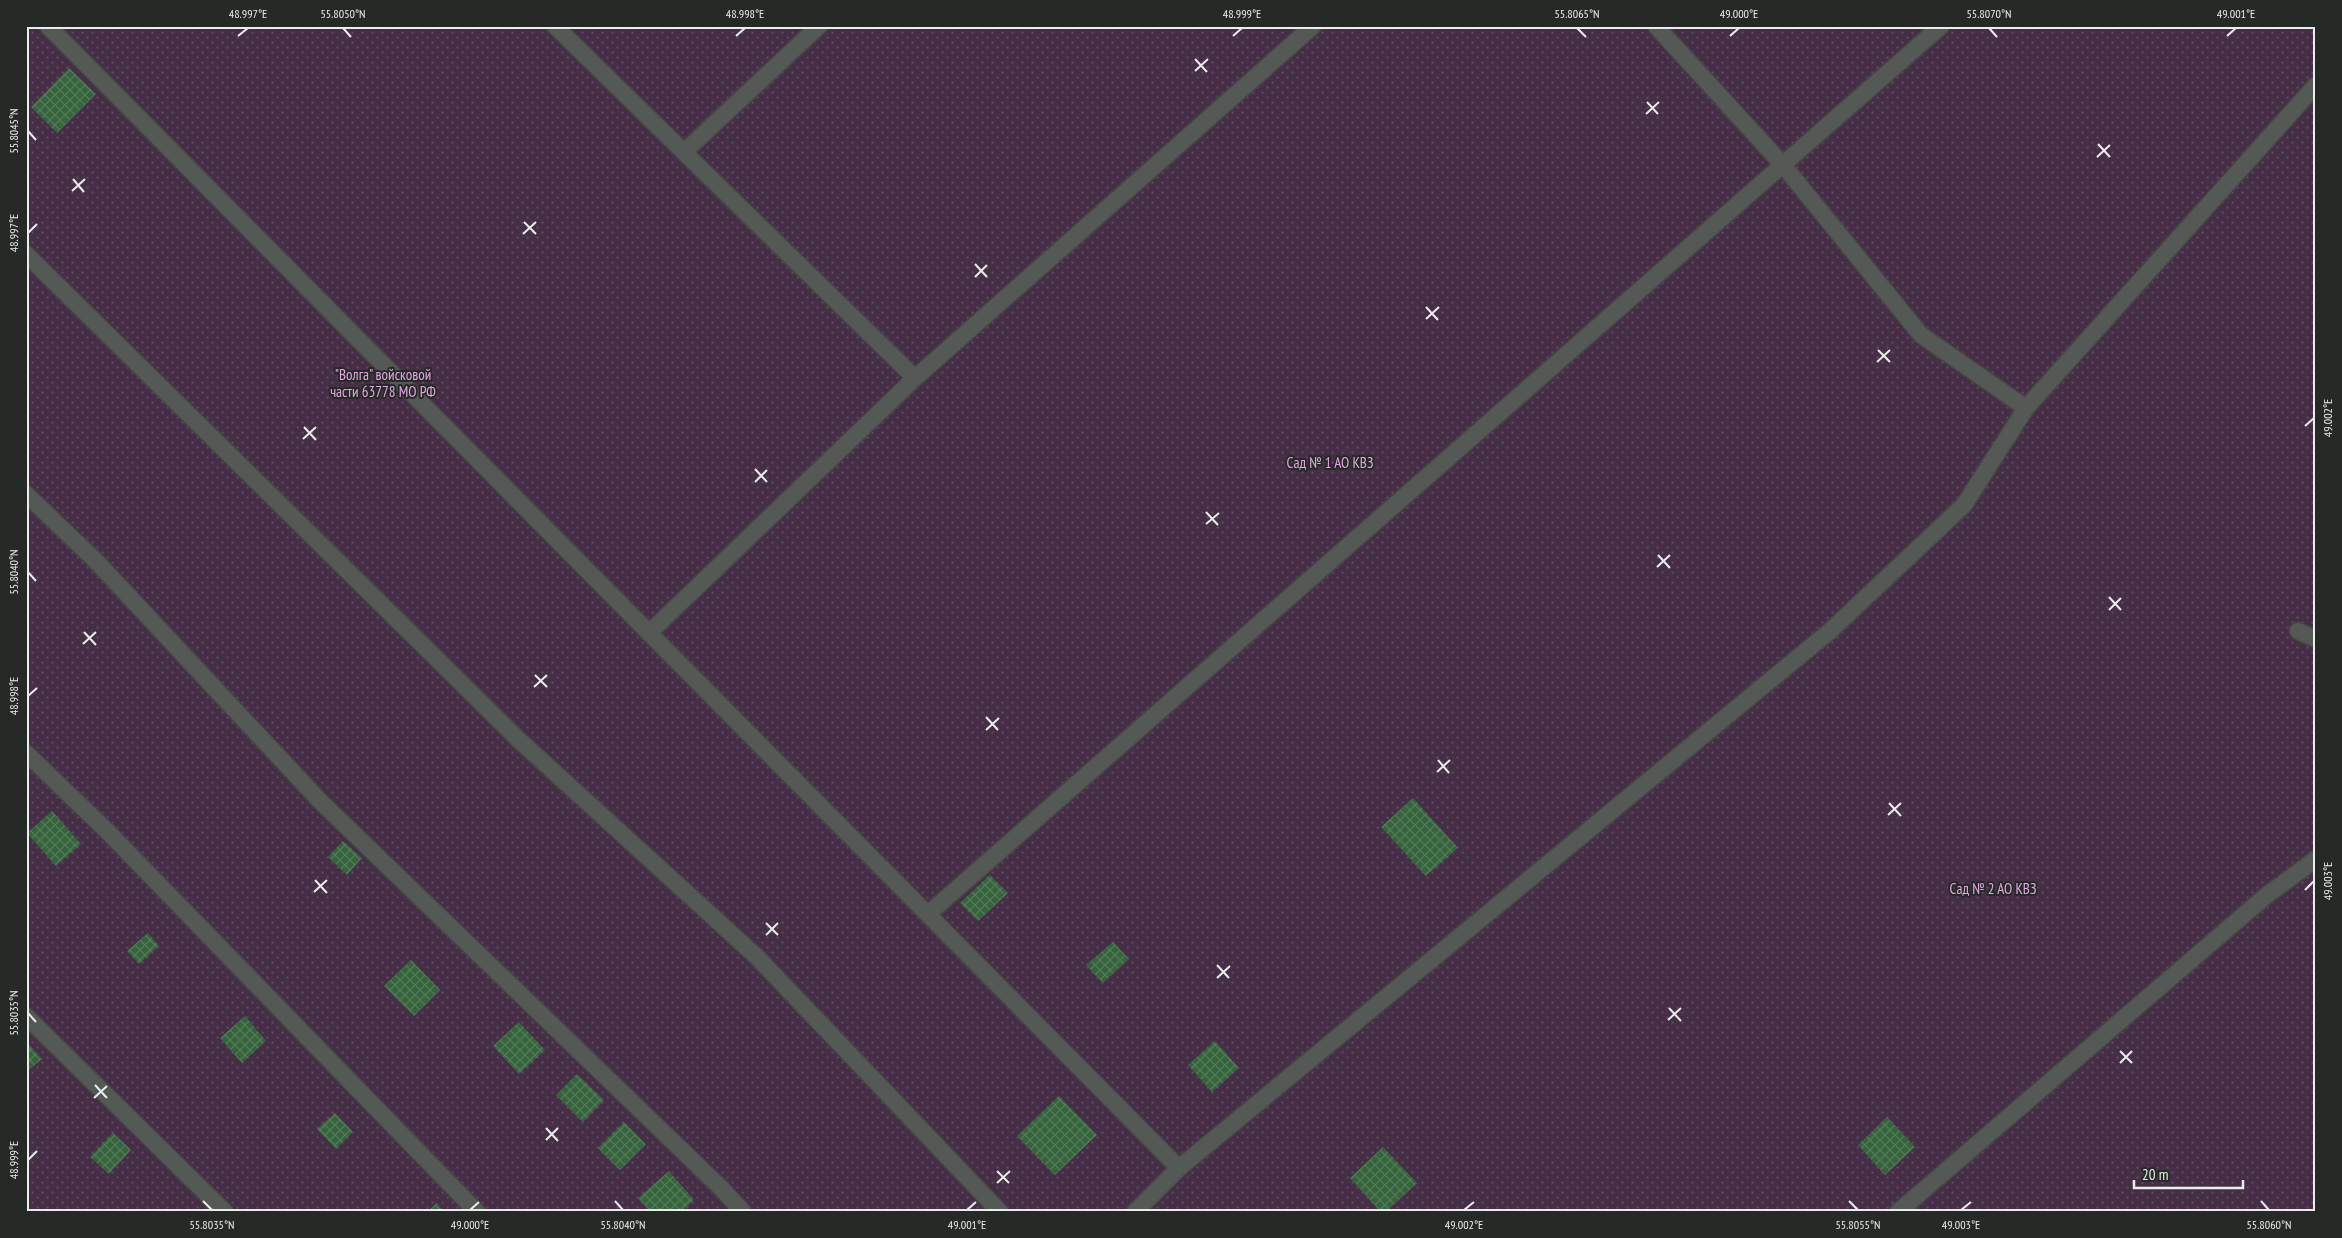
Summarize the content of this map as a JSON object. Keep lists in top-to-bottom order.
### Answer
{
  "parks": ["\"Волга\" войсковой части 63778 МО РФ", "Сад № 1 АО КВЗ", "Сад № 2 АО КВЗ"],
  "scale_bar": "20 m",
  "coordinates": [
    "48.997°E",
    "55.8050°N",
    "48.998°E",
    "48.999°E",
    "55.8065°N",
    "49.000°E",
    "55.8070°N",
    "49.001°E",
    "55.8045°N",
    "49.002°E",
    "55.8040°N",
    "49.003°E",
    "55.8035°N",
    "55.8055°N",
    "55.8060°N"
  ]
}
